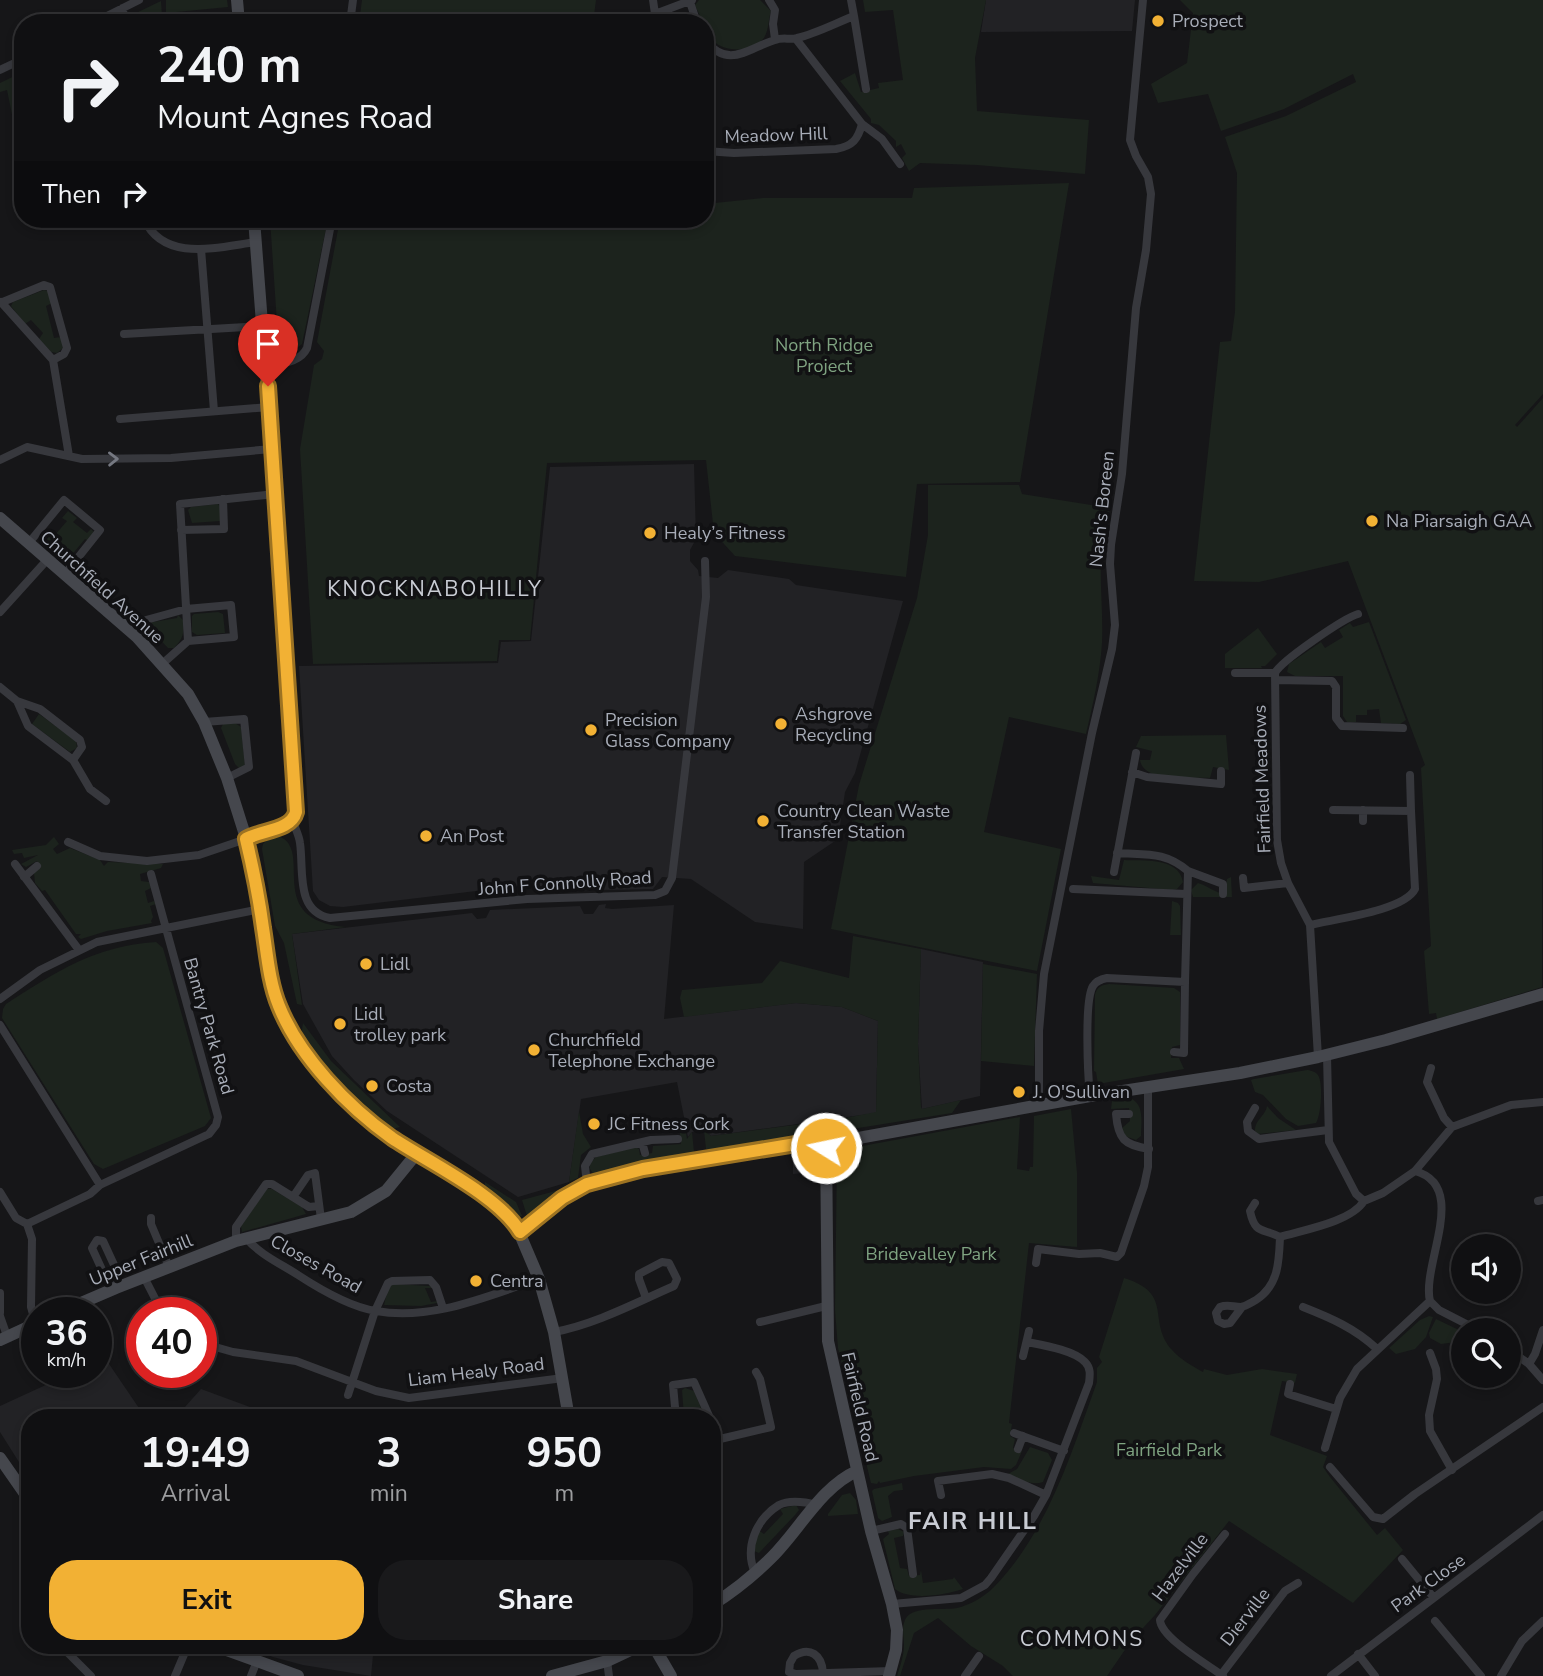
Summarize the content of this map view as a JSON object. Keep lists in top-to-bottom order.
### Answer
{
  "streets": {
    "street": [
      "Meadow Hill",
      "Nash's Boreen",
      "Churchfield Avenue",
      "Fairfield Meadows",
      "John F Connolly Road",
      "Bantry Park Road",
      "Upper Fairhill",
      "Closes Road",
      "Liam Healy Road",
      "Fairfield Road",
      "Hazelville",
      "Park Close",
      "Dierville"
    ]
  },
  "crossings": [
    ["Churchfield Avenue", "Upper Fairhill"],
    ["Upper Fairhill", "Closes Road"],
    ["Closes Road", "Liam Healy Road"],
    ["Hazelville", "Dierville"]
  ],
  "districts": ["KNOCKNABOHILLY", "FAIR HILL", "COMMONS"],
  "parks": ["North Ridge Project", "Bridevalley Park", "Fairfield Park"],
  "places": [
    "Prospect",
    "Na Piarsaigh GAA",
    "Healy’s Fitness",
    "Ashgrove Recycling",
    "Precision Glass Company",
    "Country Clean Waste Transfer Station",
    "An Post",
    "Lidl",
    "Lidl trolley park",
    "Churchfield Telephone Exchange",
    "Costa",
    "J. O'Sullivan",
    "JC Fitness Cork",
    "Centra"
  ],
  "page": {
    "turn": ["240 m", "Mount Agnes Road"],
    "then": "Then",
    "speed": "36 km/h",
    "limit": "40",
    "eta": [
      "19:49",
      "Arrival",
      "3",
      "min",
      "950",
      "m"
    ],
    "buttons": ["Exit", "Share"]
  }
}
